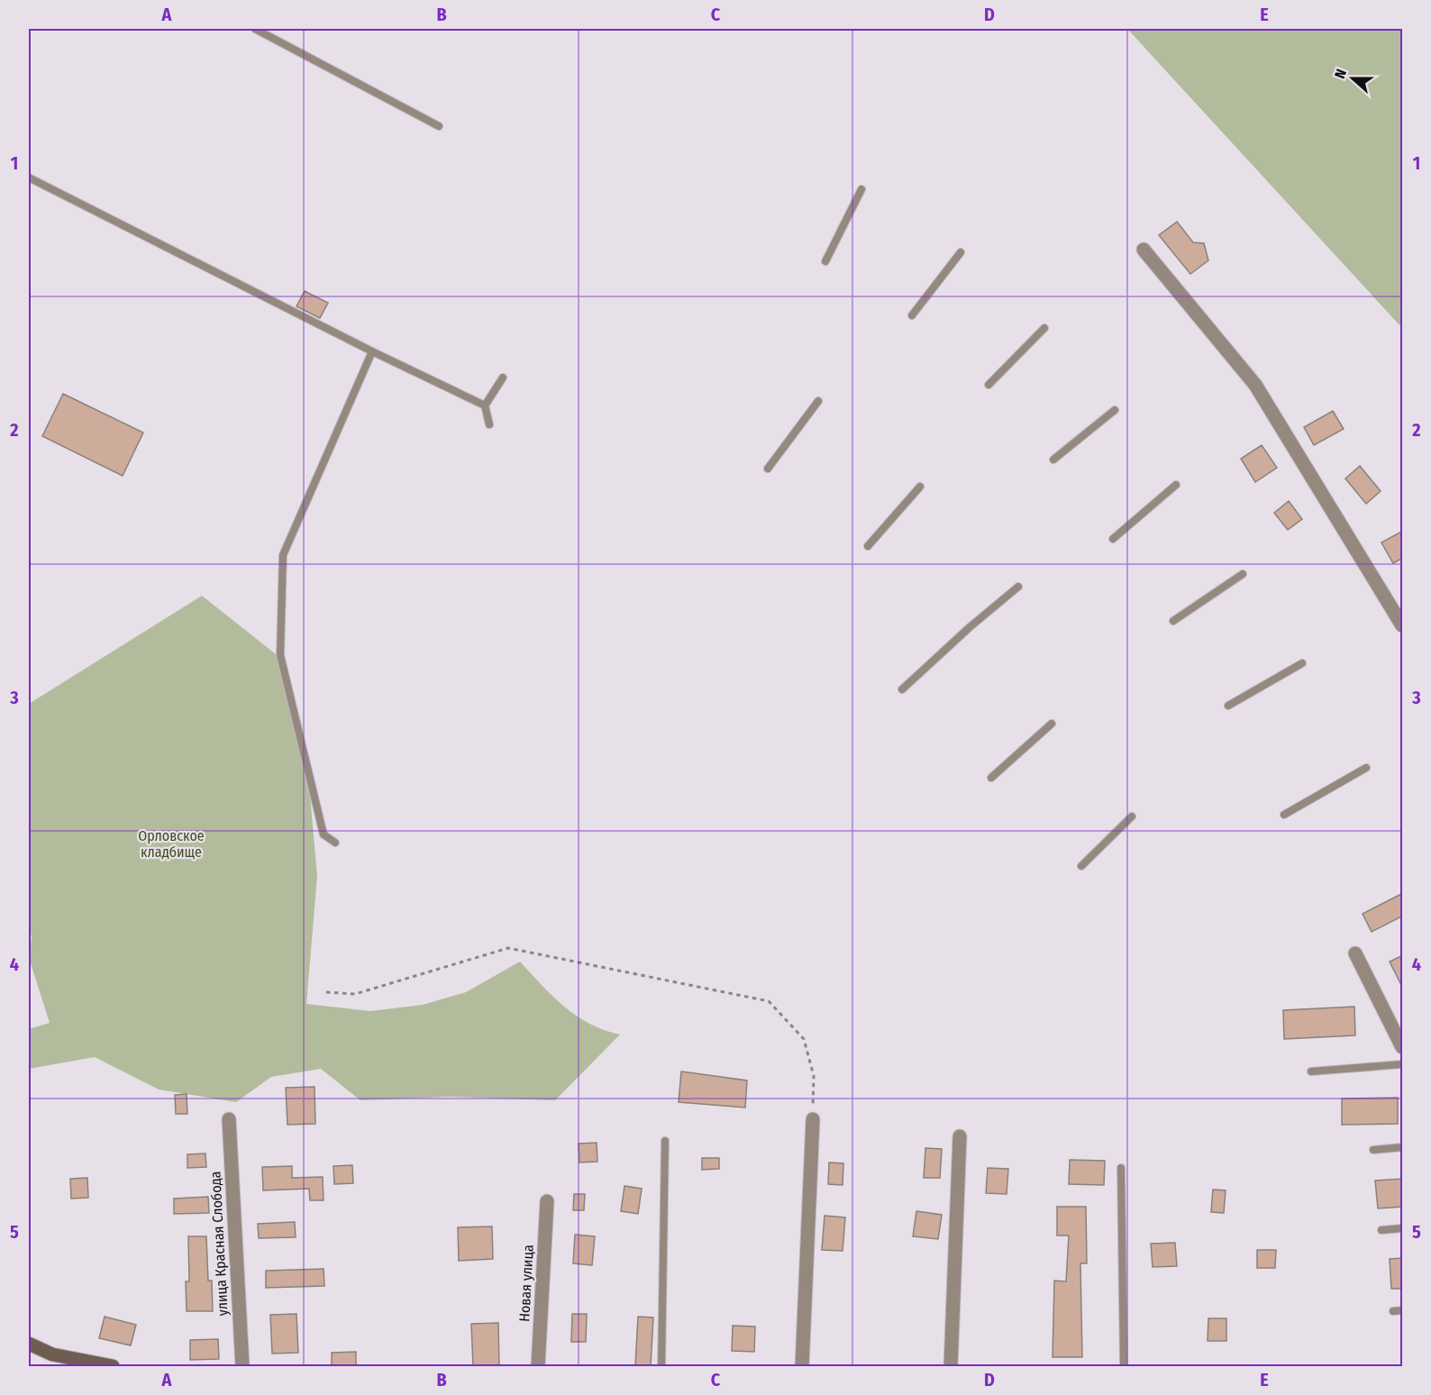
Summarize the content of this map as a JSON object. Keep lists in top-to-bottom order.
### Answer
{
  "streets": {
    "street": ["улица Красная Слобода", "Новая улица"]
  },
  "parks": ["Орловское кладбище"],
  "north": "left",
  "grid": {
    "columns": [
      "A",
      "B",
      "C",
      "D",
      "E"
    ],
    "rows": [
      "1",
      "2",
      "3",
      "4",
      "5"
    ]
  }
}
